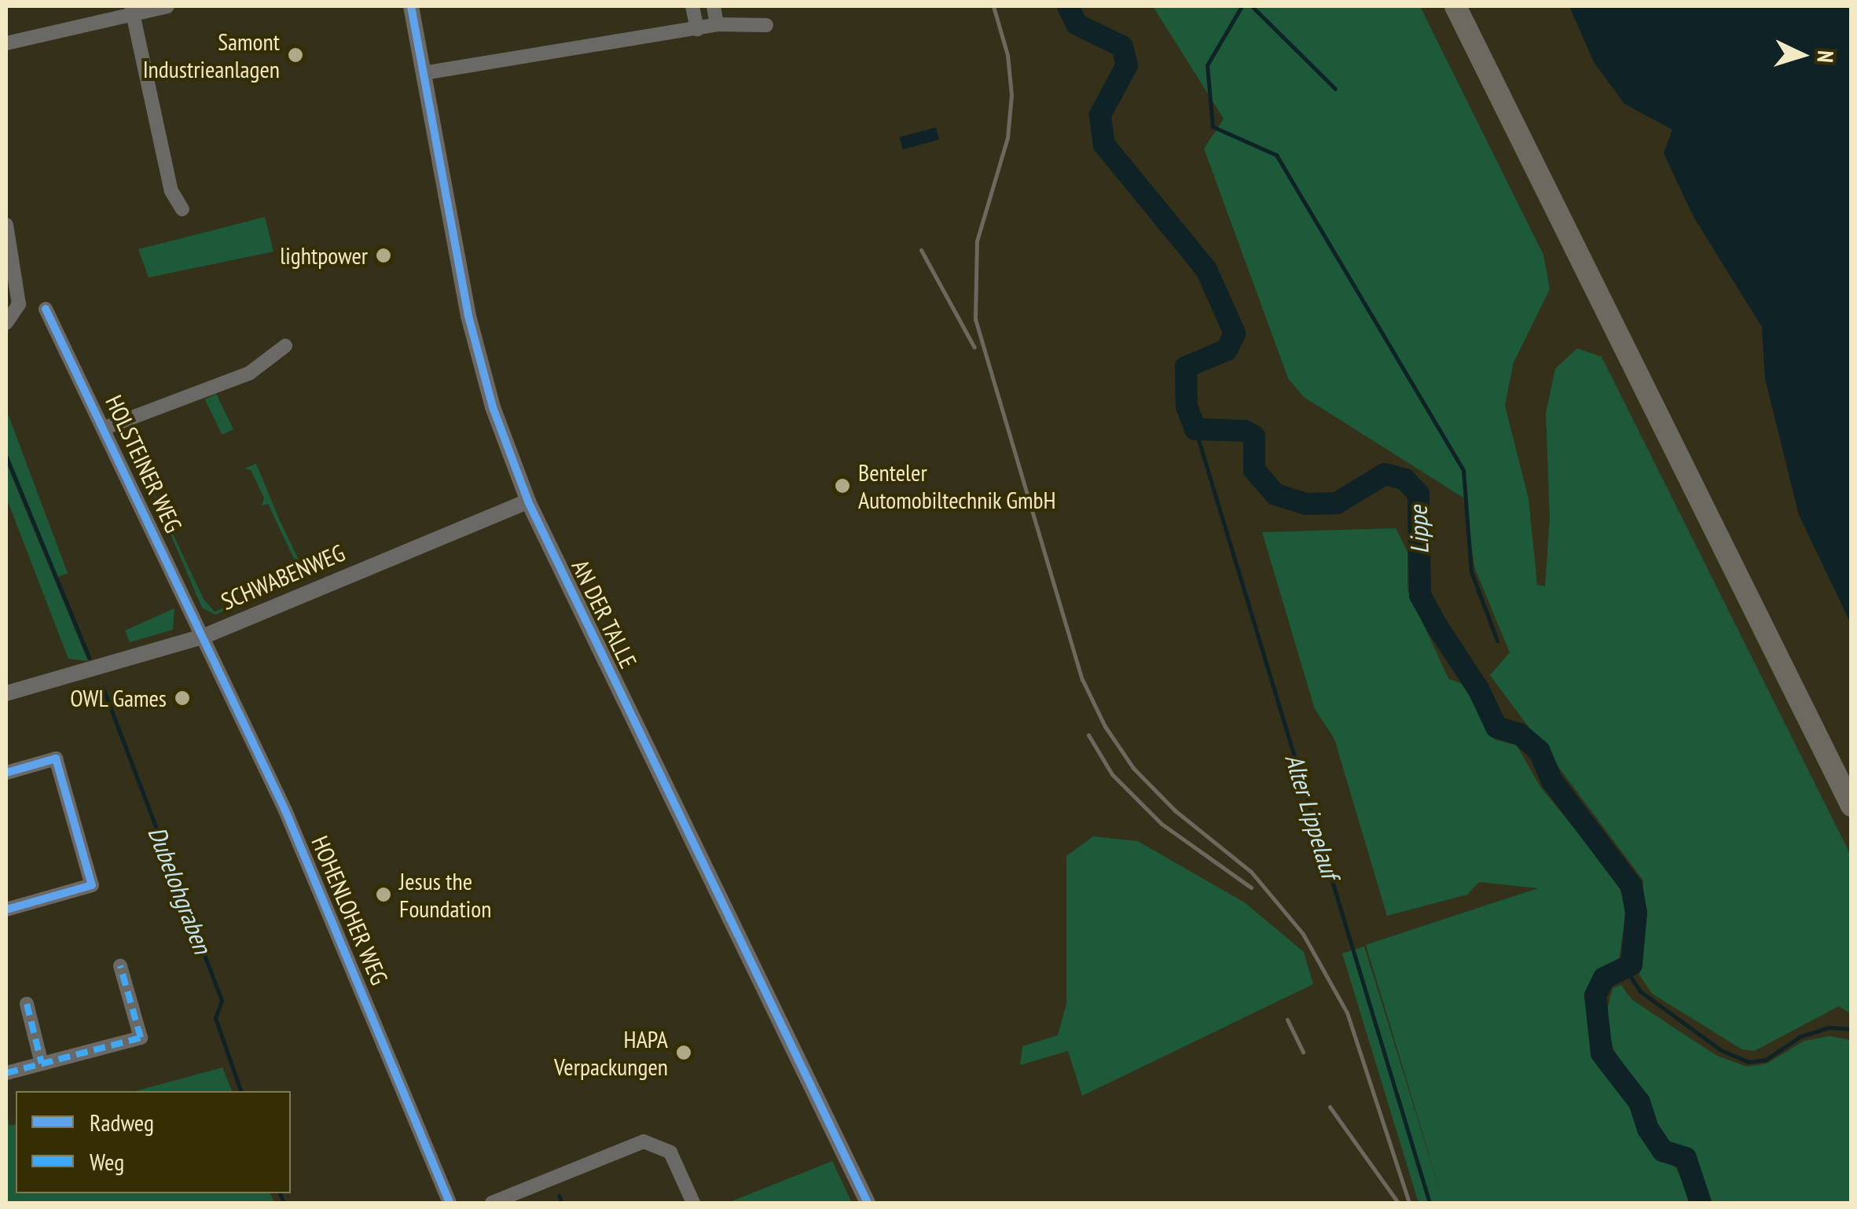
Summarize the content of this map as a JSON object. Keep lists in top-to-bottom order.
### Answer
{
  "streets": {
    "street": [
      "HOLSTEINER WEG",
      "SCHWABENWEG",
      "AN DER TALLE",
      "HOHENLOHER WEG"
    ]
  },
  "crossings": [
    ["HOLSTEINER WEG", "SCHWABENWEG"],
    ["HOLSTEINER WEG", "HOHENLOHER WEG"],
    ["SCHWABENWEG", "AN DER TALLE"],
    ["SCHWABENWEG", "HOHENLOHER WEG"]
  ],
  "water": ["Lippe", "Alter Lippelauf", "Dubelohgraben"],
  "places": [
    "Samont Industrieanlagen",
    "lightpower",
    "Benteler Automobiltechnik GmbH",
    "OWL Games",
    "Jesus the Foundation",
    "HAPA Verpackungen"
  ],
  "legend": ["Radweg", "Weg"],
  "north": "right"
}
